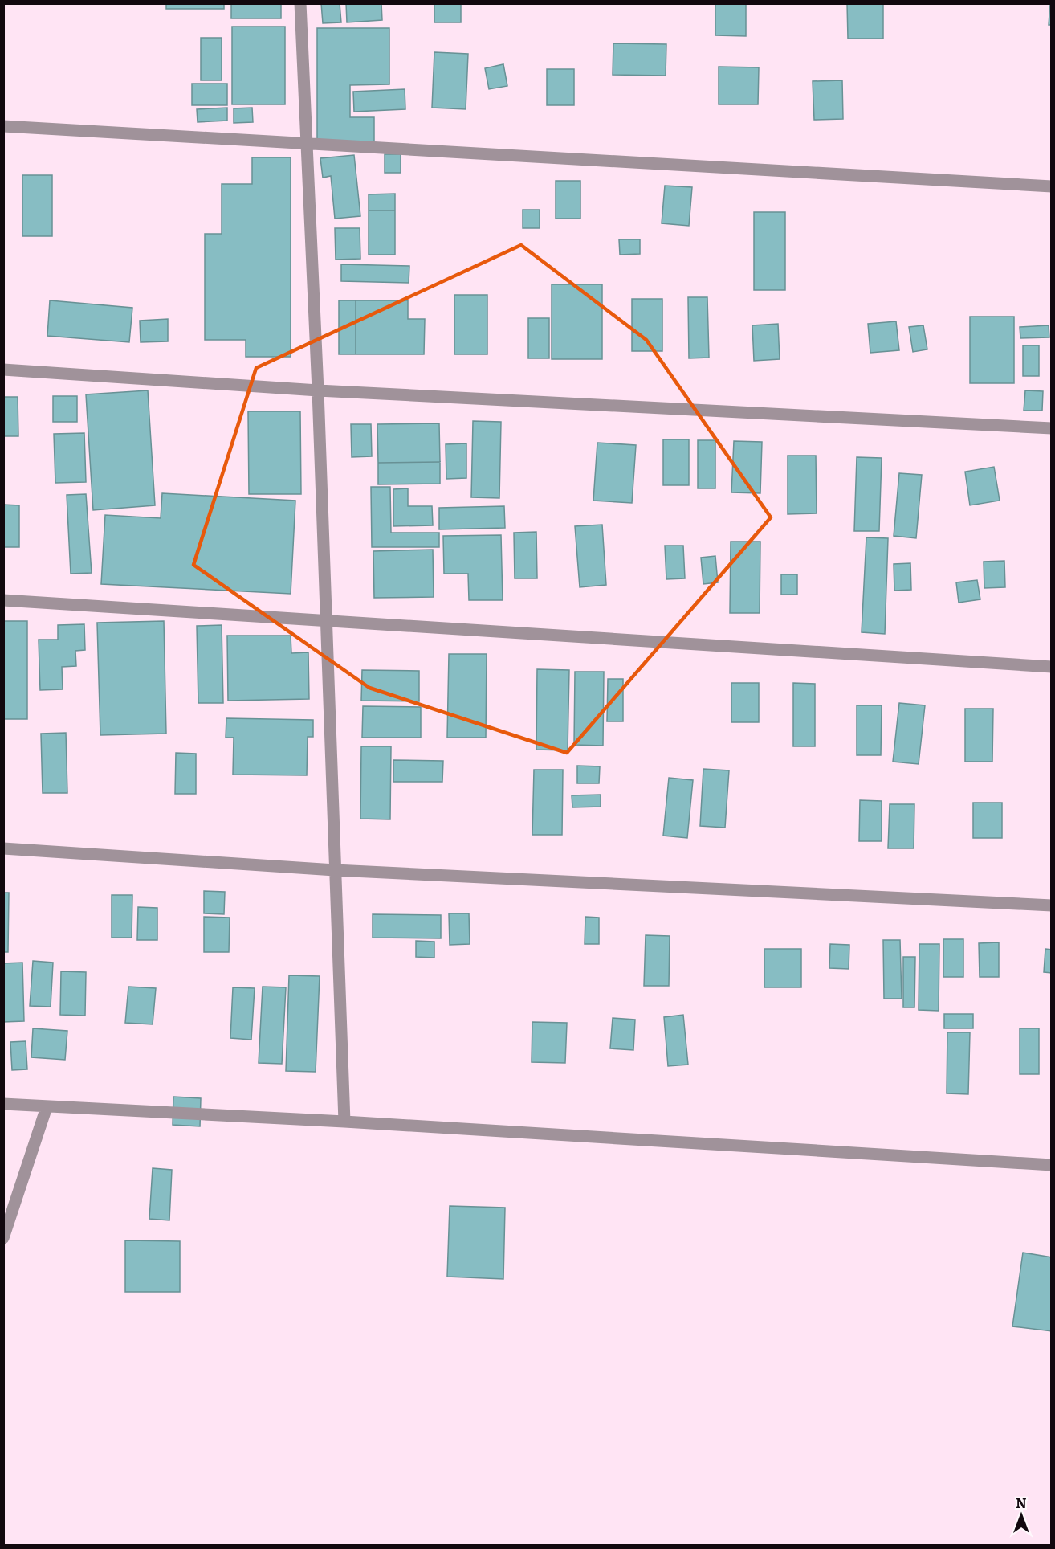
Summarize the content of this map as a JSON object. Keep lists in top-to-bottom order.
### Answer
{
  "north": "top"
}
